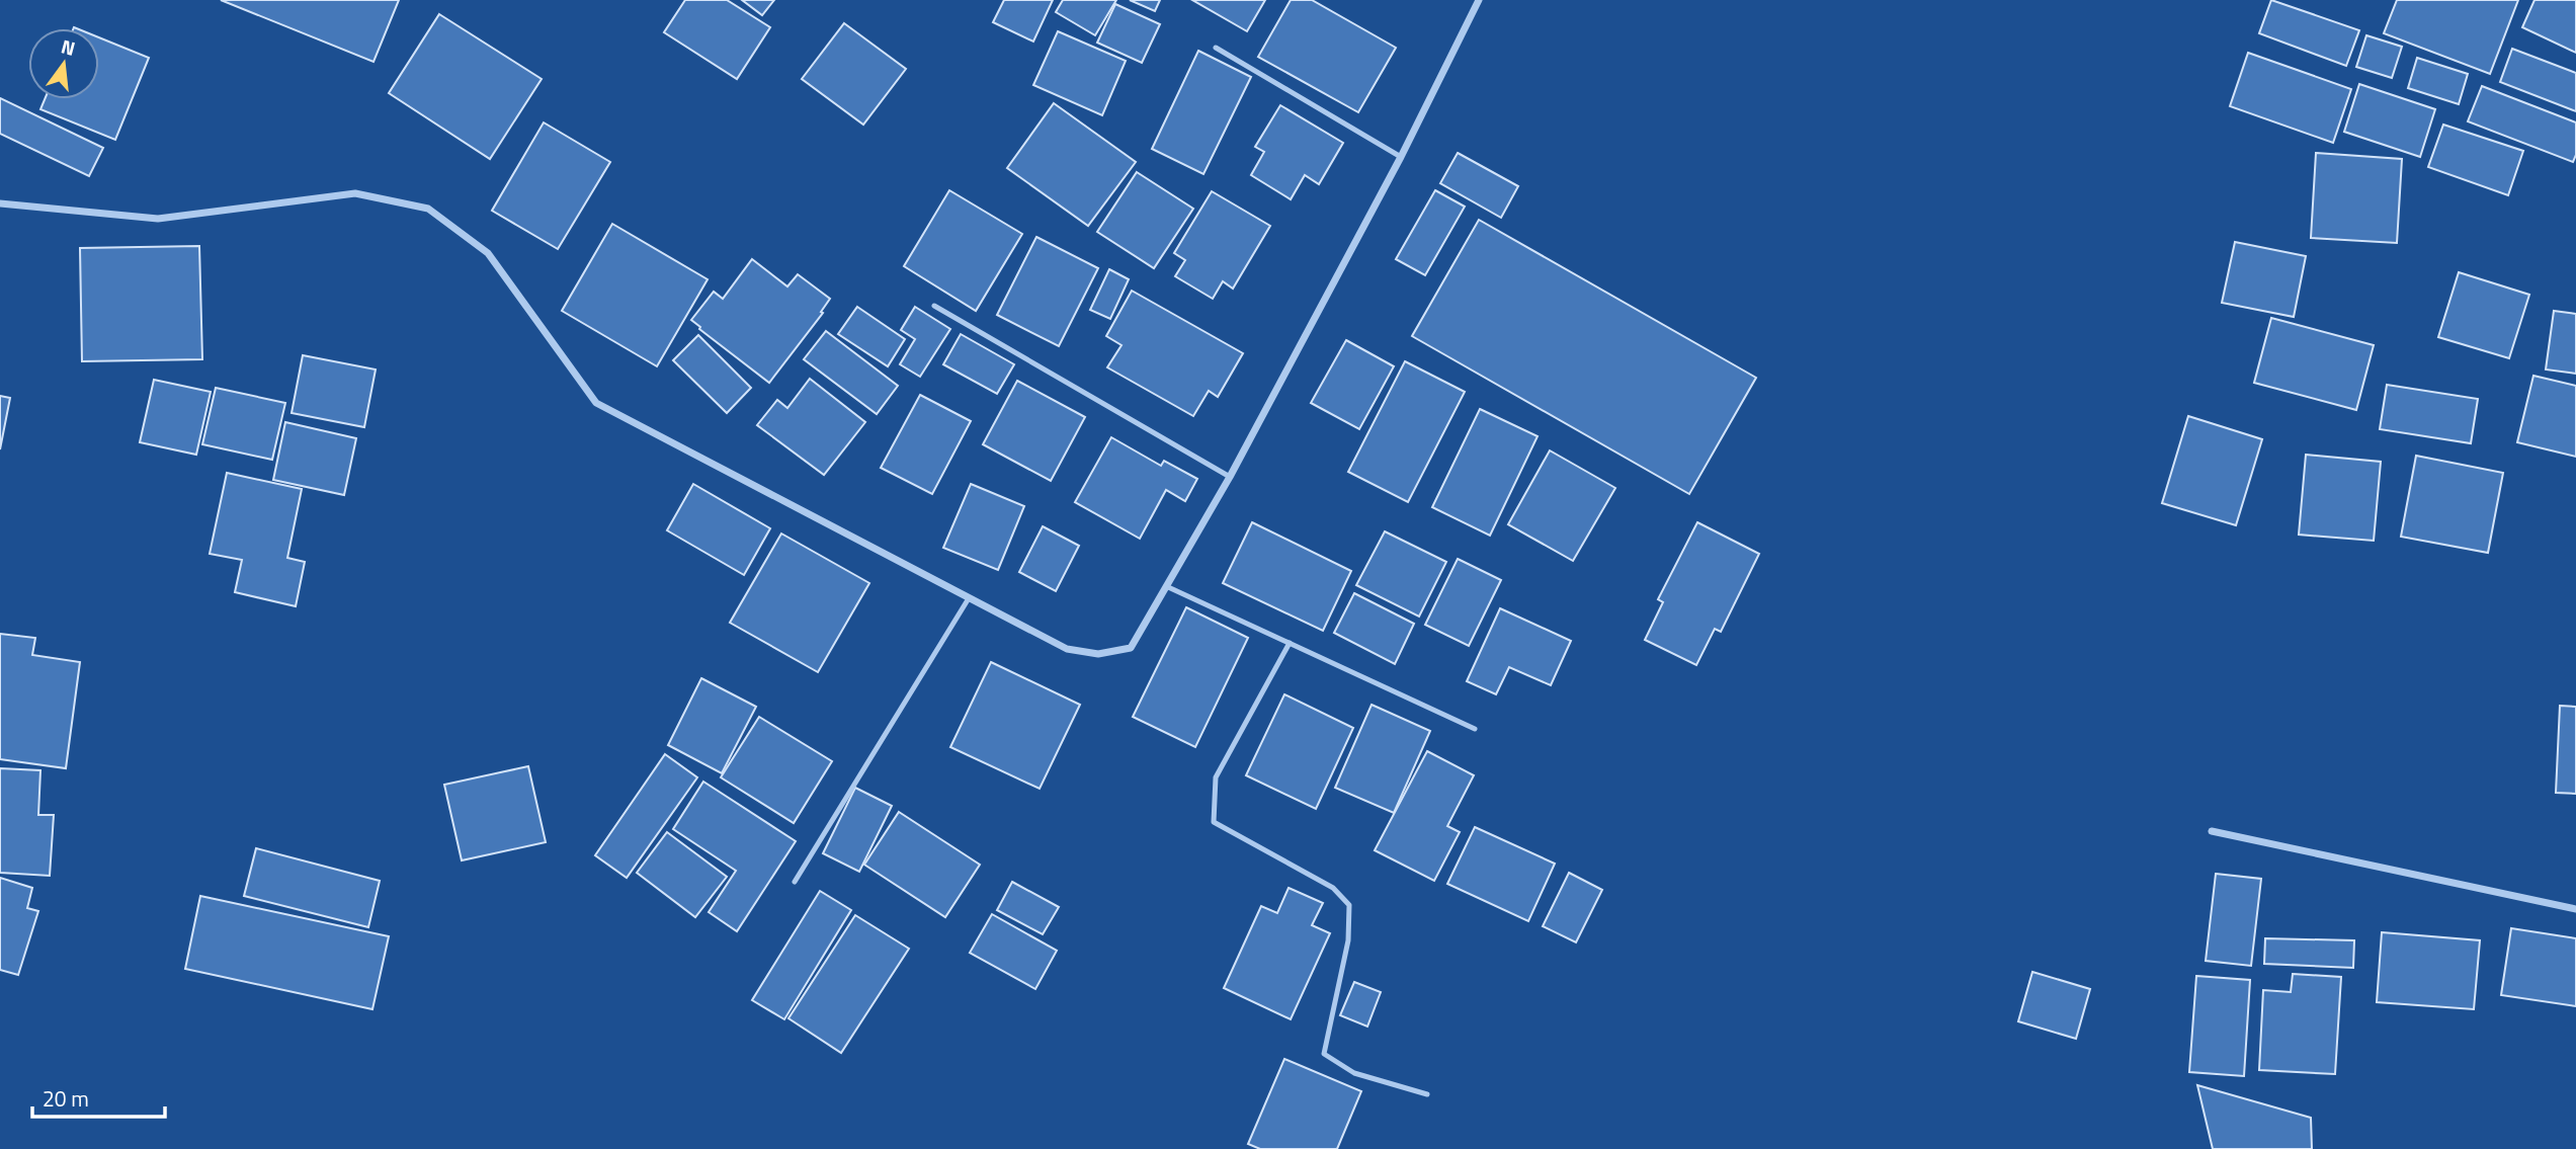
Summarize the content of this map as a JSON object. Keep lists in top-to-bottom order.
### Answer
{
  "scale_bar": "20 m",
  "north": "top"
}
